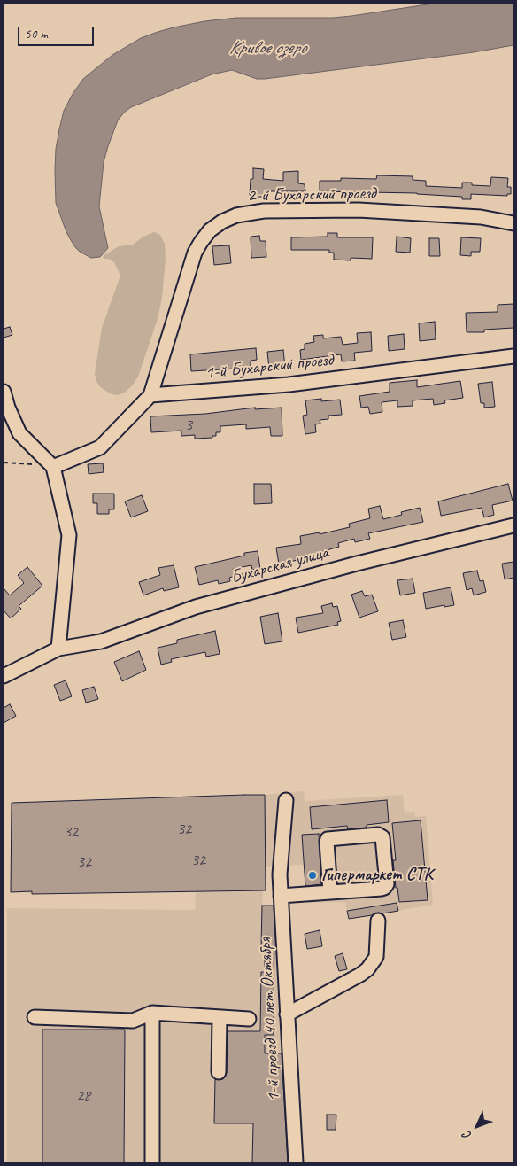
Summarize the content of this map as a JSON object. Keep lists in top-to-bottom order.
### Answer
{
  "streets": {
    "street": [
      "2-й Бухарский проезд",
      "1-й Бухарский проезд",
      "Бухарская улица",
      "1-й проезд 40 лет Октября"
    ]
  },
  "crossings": [
    ["2-й Бухарский проезд", "1-й Бухарский проезд"]
  ],
  "water": ["Кривое озеро"],
  "places": ["Гипермаркет СТК"],
  "house_numbers": [
    "3",
    "32",
    "32",
    "32",
    "32",
    "28"
  ],
  "scale_bar": "50 m",
  "north": "bottom left"
}
